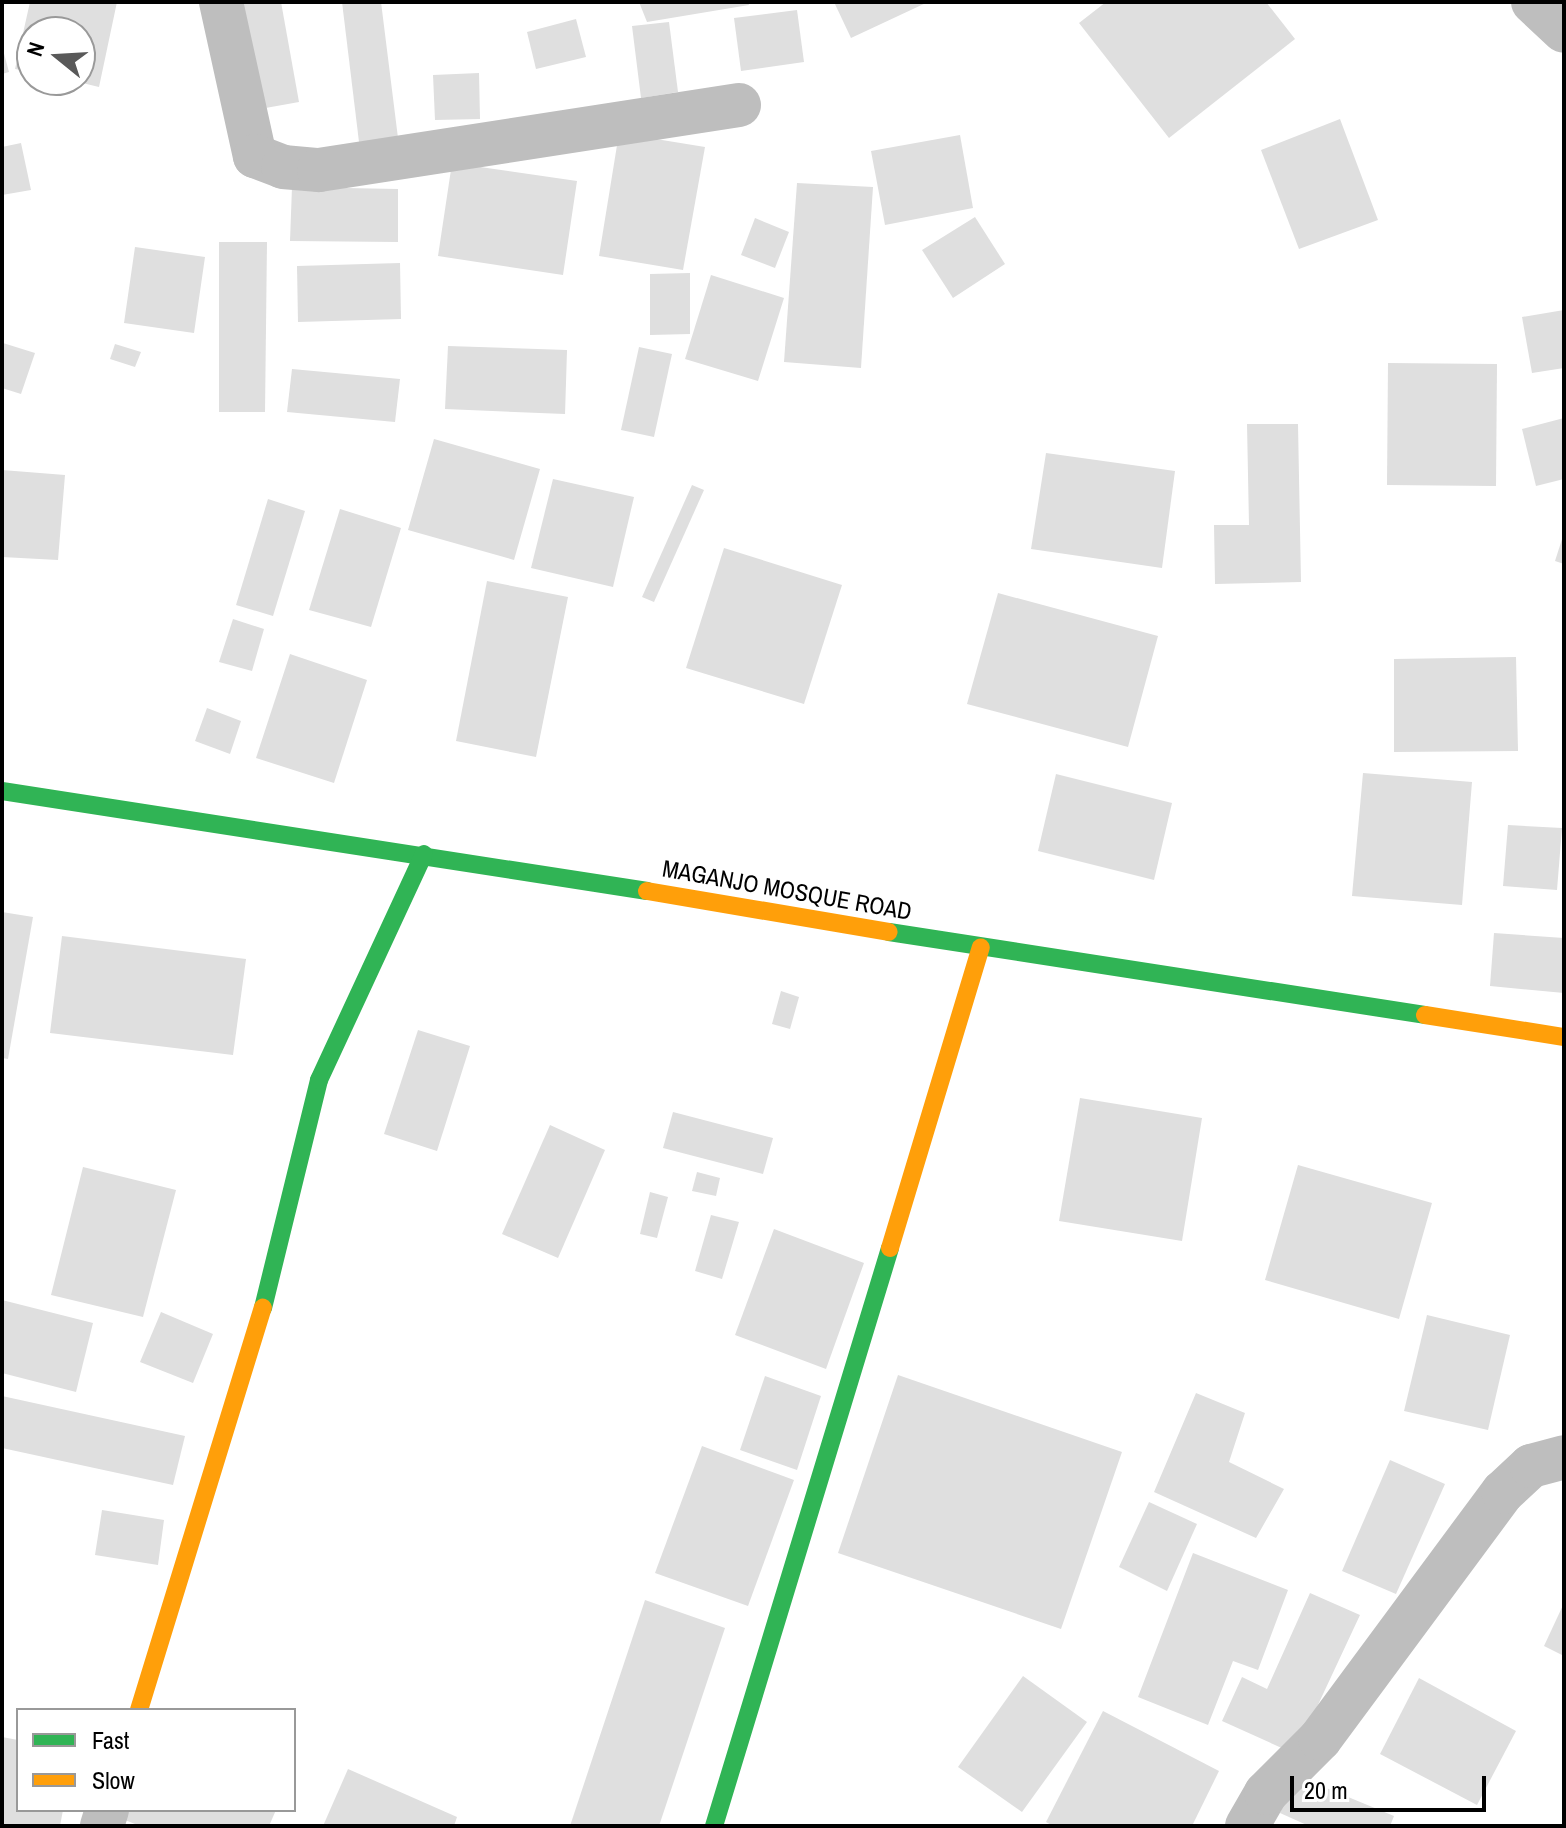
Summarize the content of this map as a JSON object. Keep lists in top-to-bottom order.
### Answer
{
  "streets": {
    "street": ["MAGANJO MOSQUE ROAD"]
  },
  "legend": ["Fast", "Slow"],
  "scale_bar": "20 m",
  "north": "left"
}
